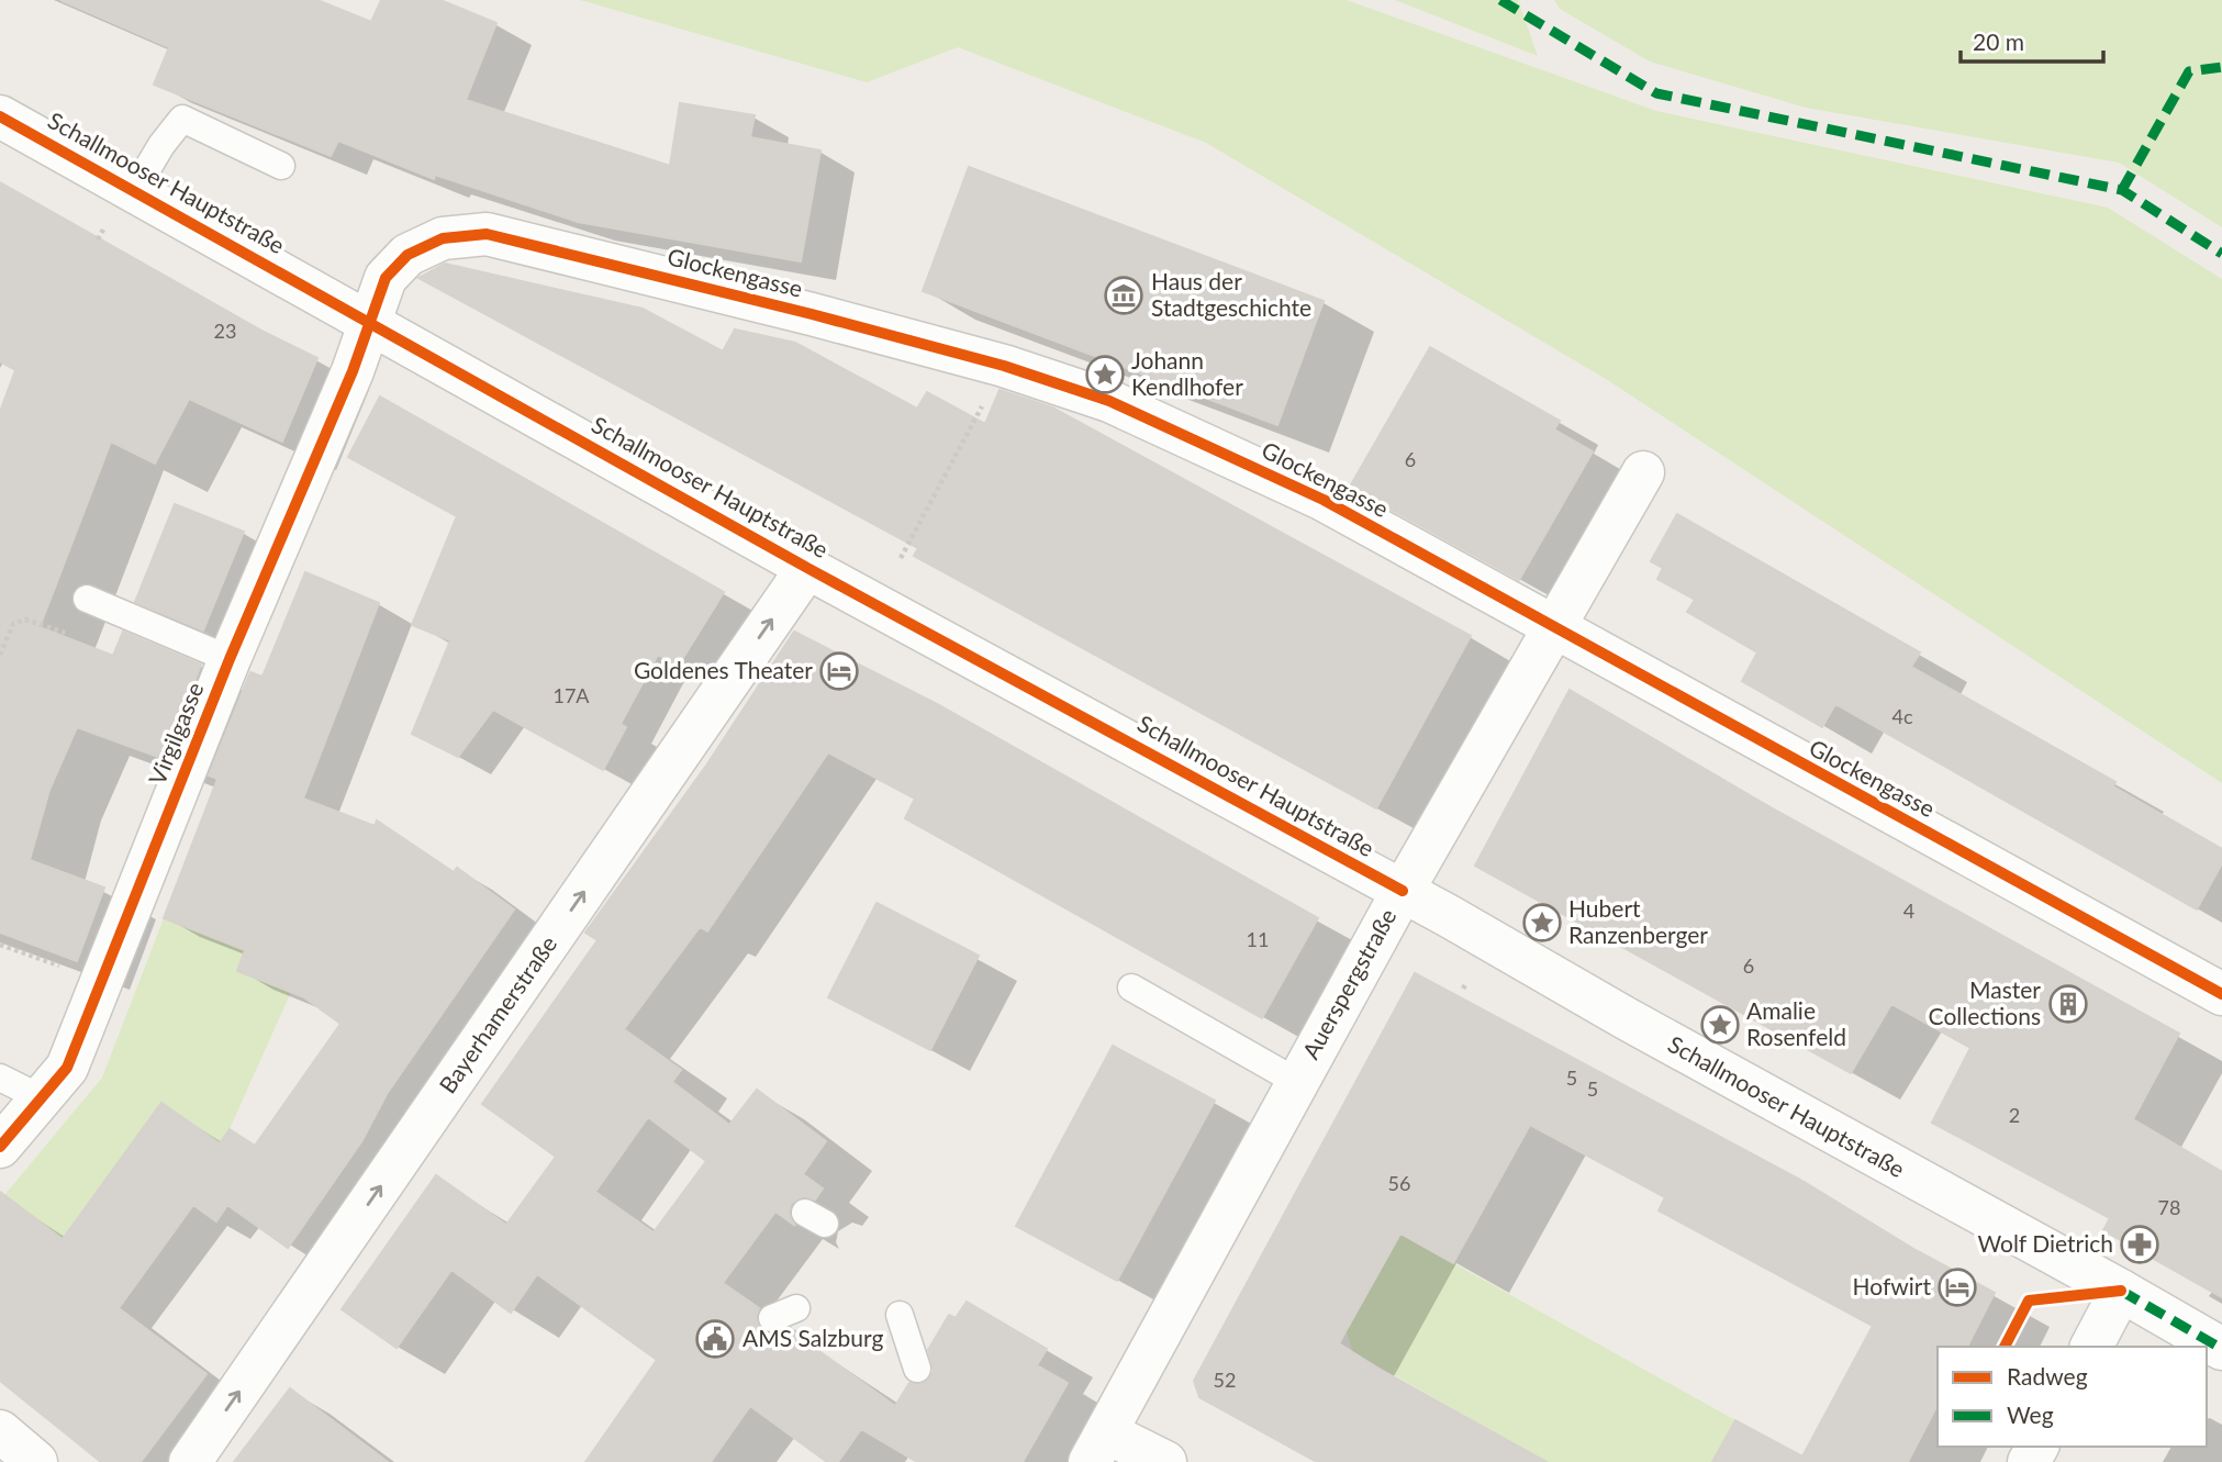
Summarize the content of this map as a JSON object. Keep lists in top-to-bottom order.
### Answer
{
  "streets": {
    "street": [
      "Schallmooser Hauptstraße",
      "Glockengasse",
      "Virgilgasse",
      "Auerspergstraße",
      "Bayerhamerstraße"
    ]
  },
  "crossings": [
    ["Schallmooser Hauptstraße", "Glockengasse"],
    ["Schallmooser Hauptstraße", "Virgilgasse"],
    ["Schallmooser Hauptstraße", "Auerspergstraße"],
    ["Schallmooser Hauptstraße", "Bayerhamerstraße"],
    ["Glockengasse", "Virgilgasse"],
    ["Glockengasse", "Auerspergstraße"]
  ],
  "one_way": ["Bayerhamerstraße"],
  "places": {
    "museum": ["Haus der Stadtgeschichte"],
    "place": ["Johann Kendlhofer", "Hubert Ranzenberger", "Amalie Rosenfeld"],
    "hotel": ["Goldenes Theater", "Hofwirt"],
    "building": ["Master Collections"],
    "pharmacy": ["Wolf Dietrich"],
    "public building": ["AMS Salzburg"]
  },
  "house_numbers": [
    "23",
    "6",
    "17A",
    "4c",
    "4",
    "11",
    "6",
    "5",
    "5",
    "2",
    "56",
    "78",
    "52"
  ],
  "legend": ["Radweg", "Weg"],
  "scale_bar": "20 m"
}
